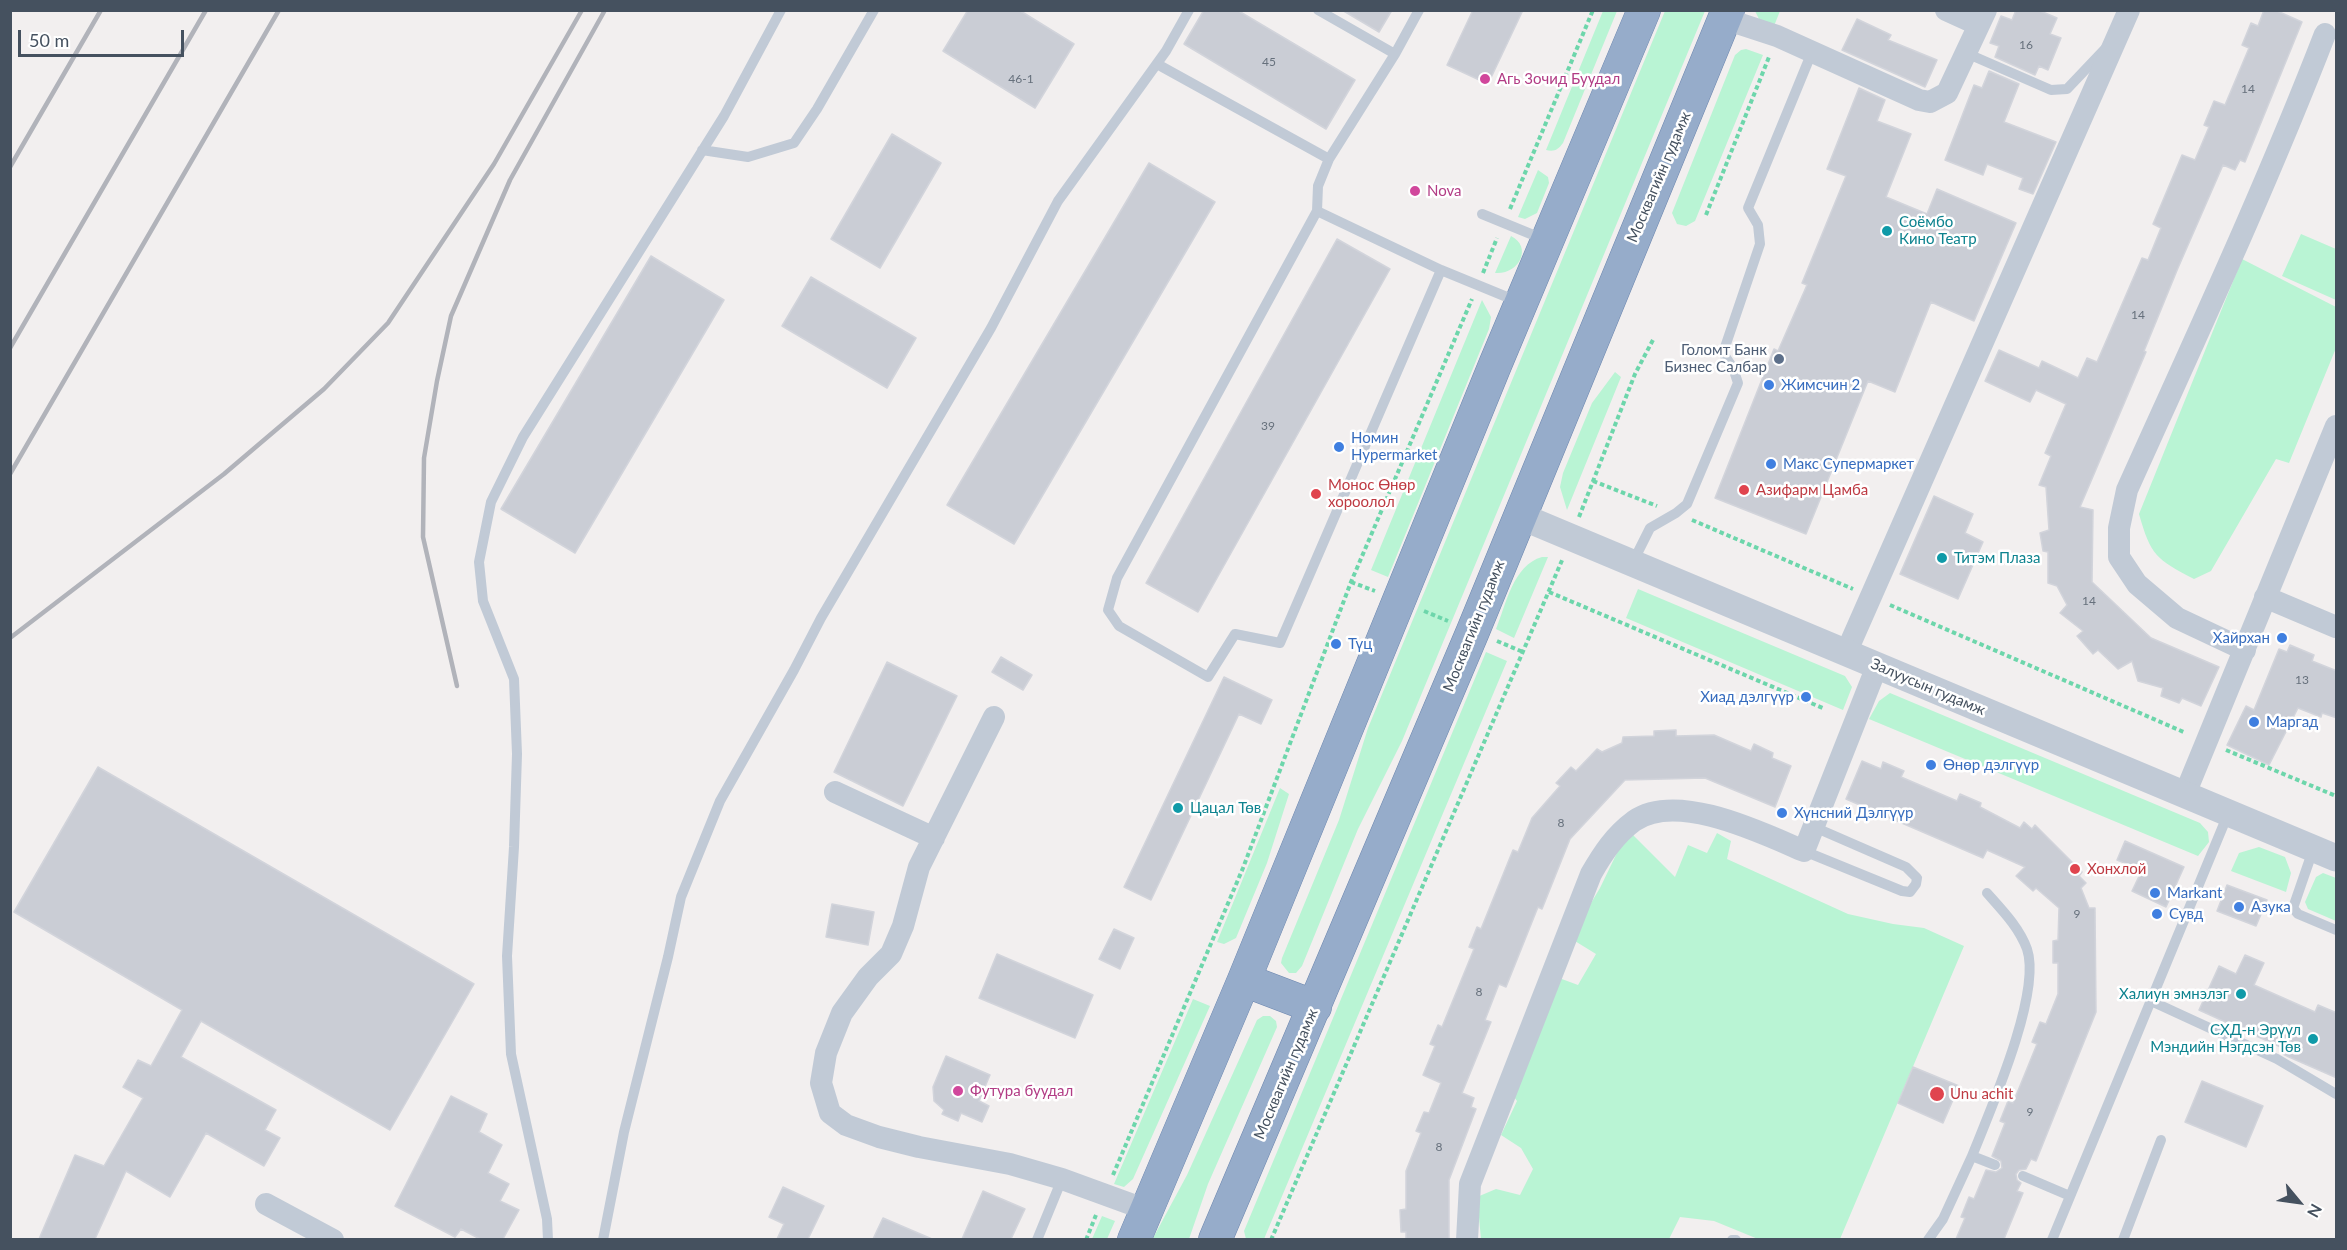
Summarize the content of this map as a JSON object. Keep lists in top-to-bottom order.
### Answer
{
  "streets": {
    "highway": ["Москвагийн гудамж"],
    "street": ["Залуусын гудамж"]
  },
  "crossings": [
    ["Москвагийн гудамж", "Залуусын гудамж"]
  ],
  "places": [
    "Агь 3очид Буудал",
    "Nova",
    "Соёмбо Кино Театр",
    "Голомт Банк Бизнес Салбар",
    "Жимсчин 2",
    "Номин Hyрermarket",
    "Макс Супермаркет",
    "Азифарм Цамба",
    "Монос Өнөр хороолол",
    "Титэм Плаза",
    "Хайрхан",
    "Түц",
    "Хиад дэлгүүр",
    "Маргад",
    "Өнөр дэлгүүр",
    "Цацал Төв",
    "Хүнсний Дэлгүүр",
    "Хонхлой",
    "Markant",
    "Азука",
    "Сувд",
    "Халиун эмнэлэг",
    "СХД-н Эрүүл Мэндийн Нэгдсэн Төв",
    "Футура буудал",
    "Unu achit"
  ],
  "house_numbers": [
    "16",
    "45",
    "46-1",
    "14",
    "14",
    "39",
    "14",
    "13",
    "8",
    "9",
    "8",
    "9",
    "8"
  ],
  "scale_bar": "50 m",
  "north": "bottom right"
}
